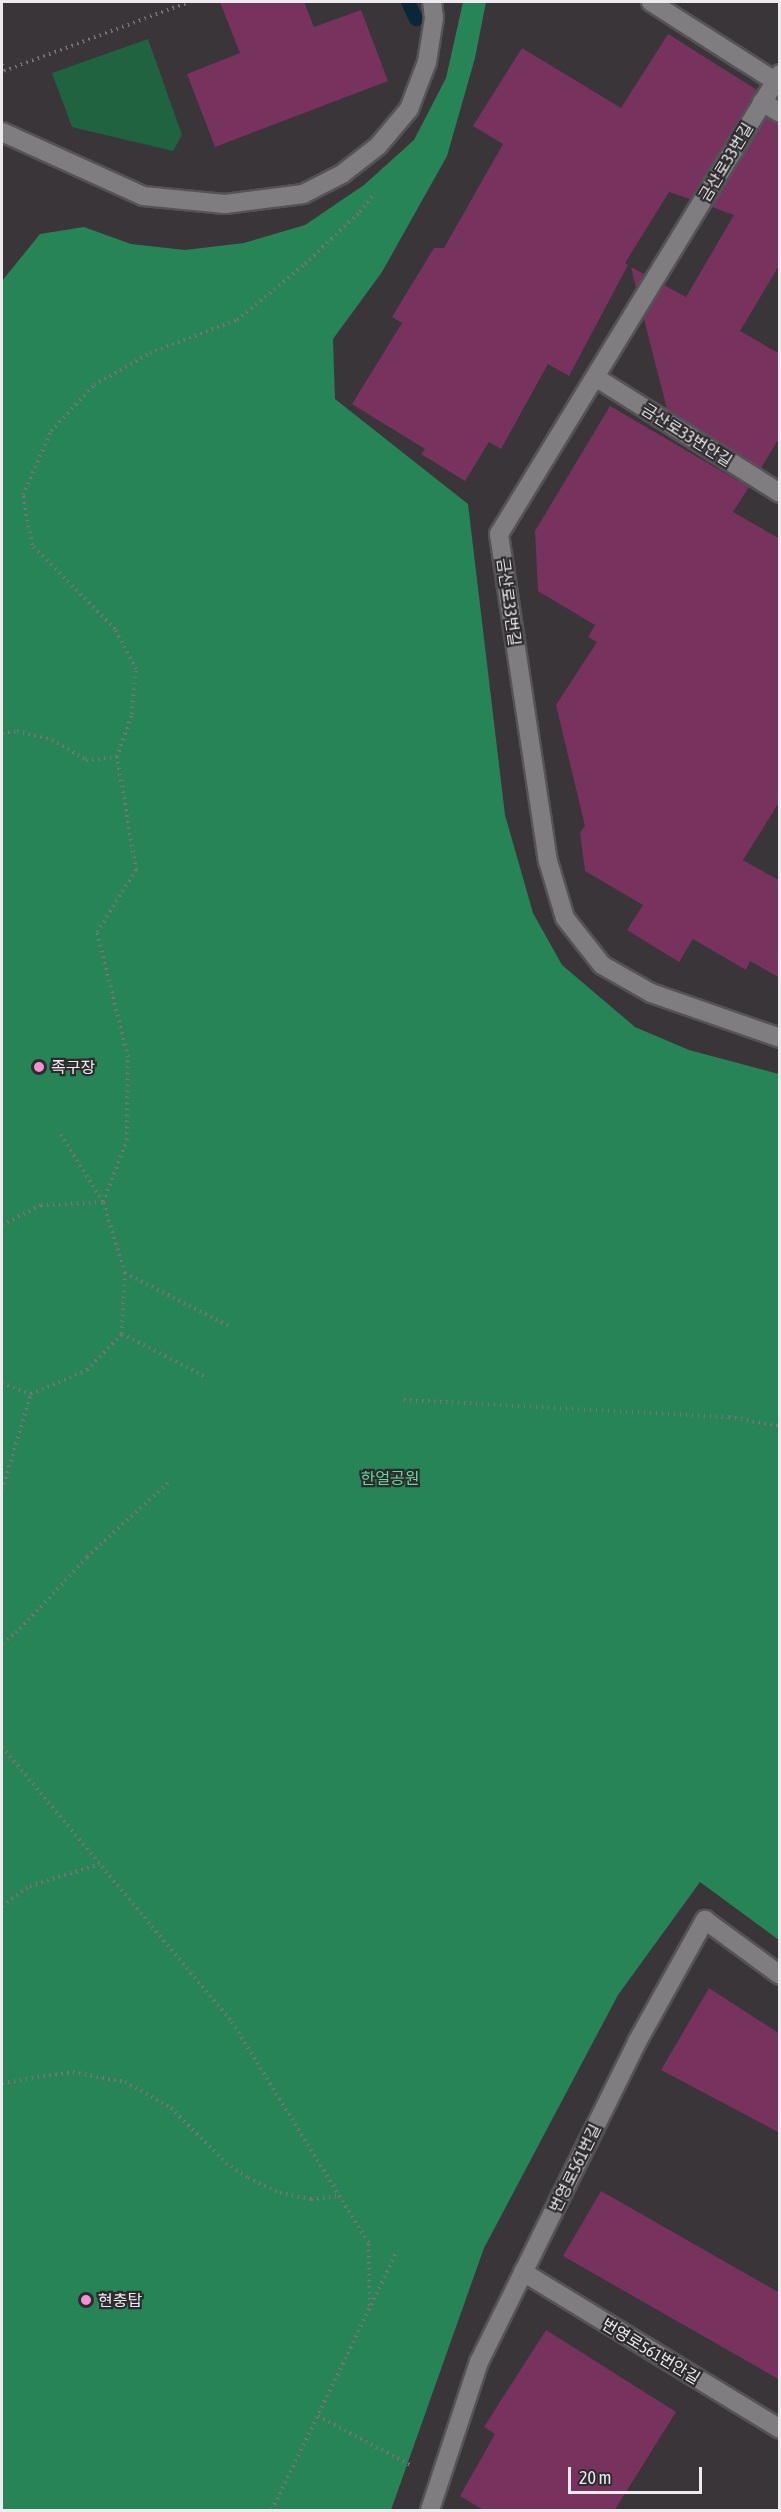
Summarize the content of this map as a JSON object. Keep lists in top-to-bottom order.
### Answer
{
  "streets": {
    "street": [
      "금산로33번길",
      "금산로33번안길",
      "번영로561번길",
      "번영로561번안길"
    ]
  },
  "crossings": [
    ["금산로33번길", "금산로33번안길"],
    ["번영로561번길", "번영로561번안길"]
  ],
  "parks": ["한얼공원"],
  "places": ["족구장", "현충탑"],
  "scale_bar": "20 m"
}
